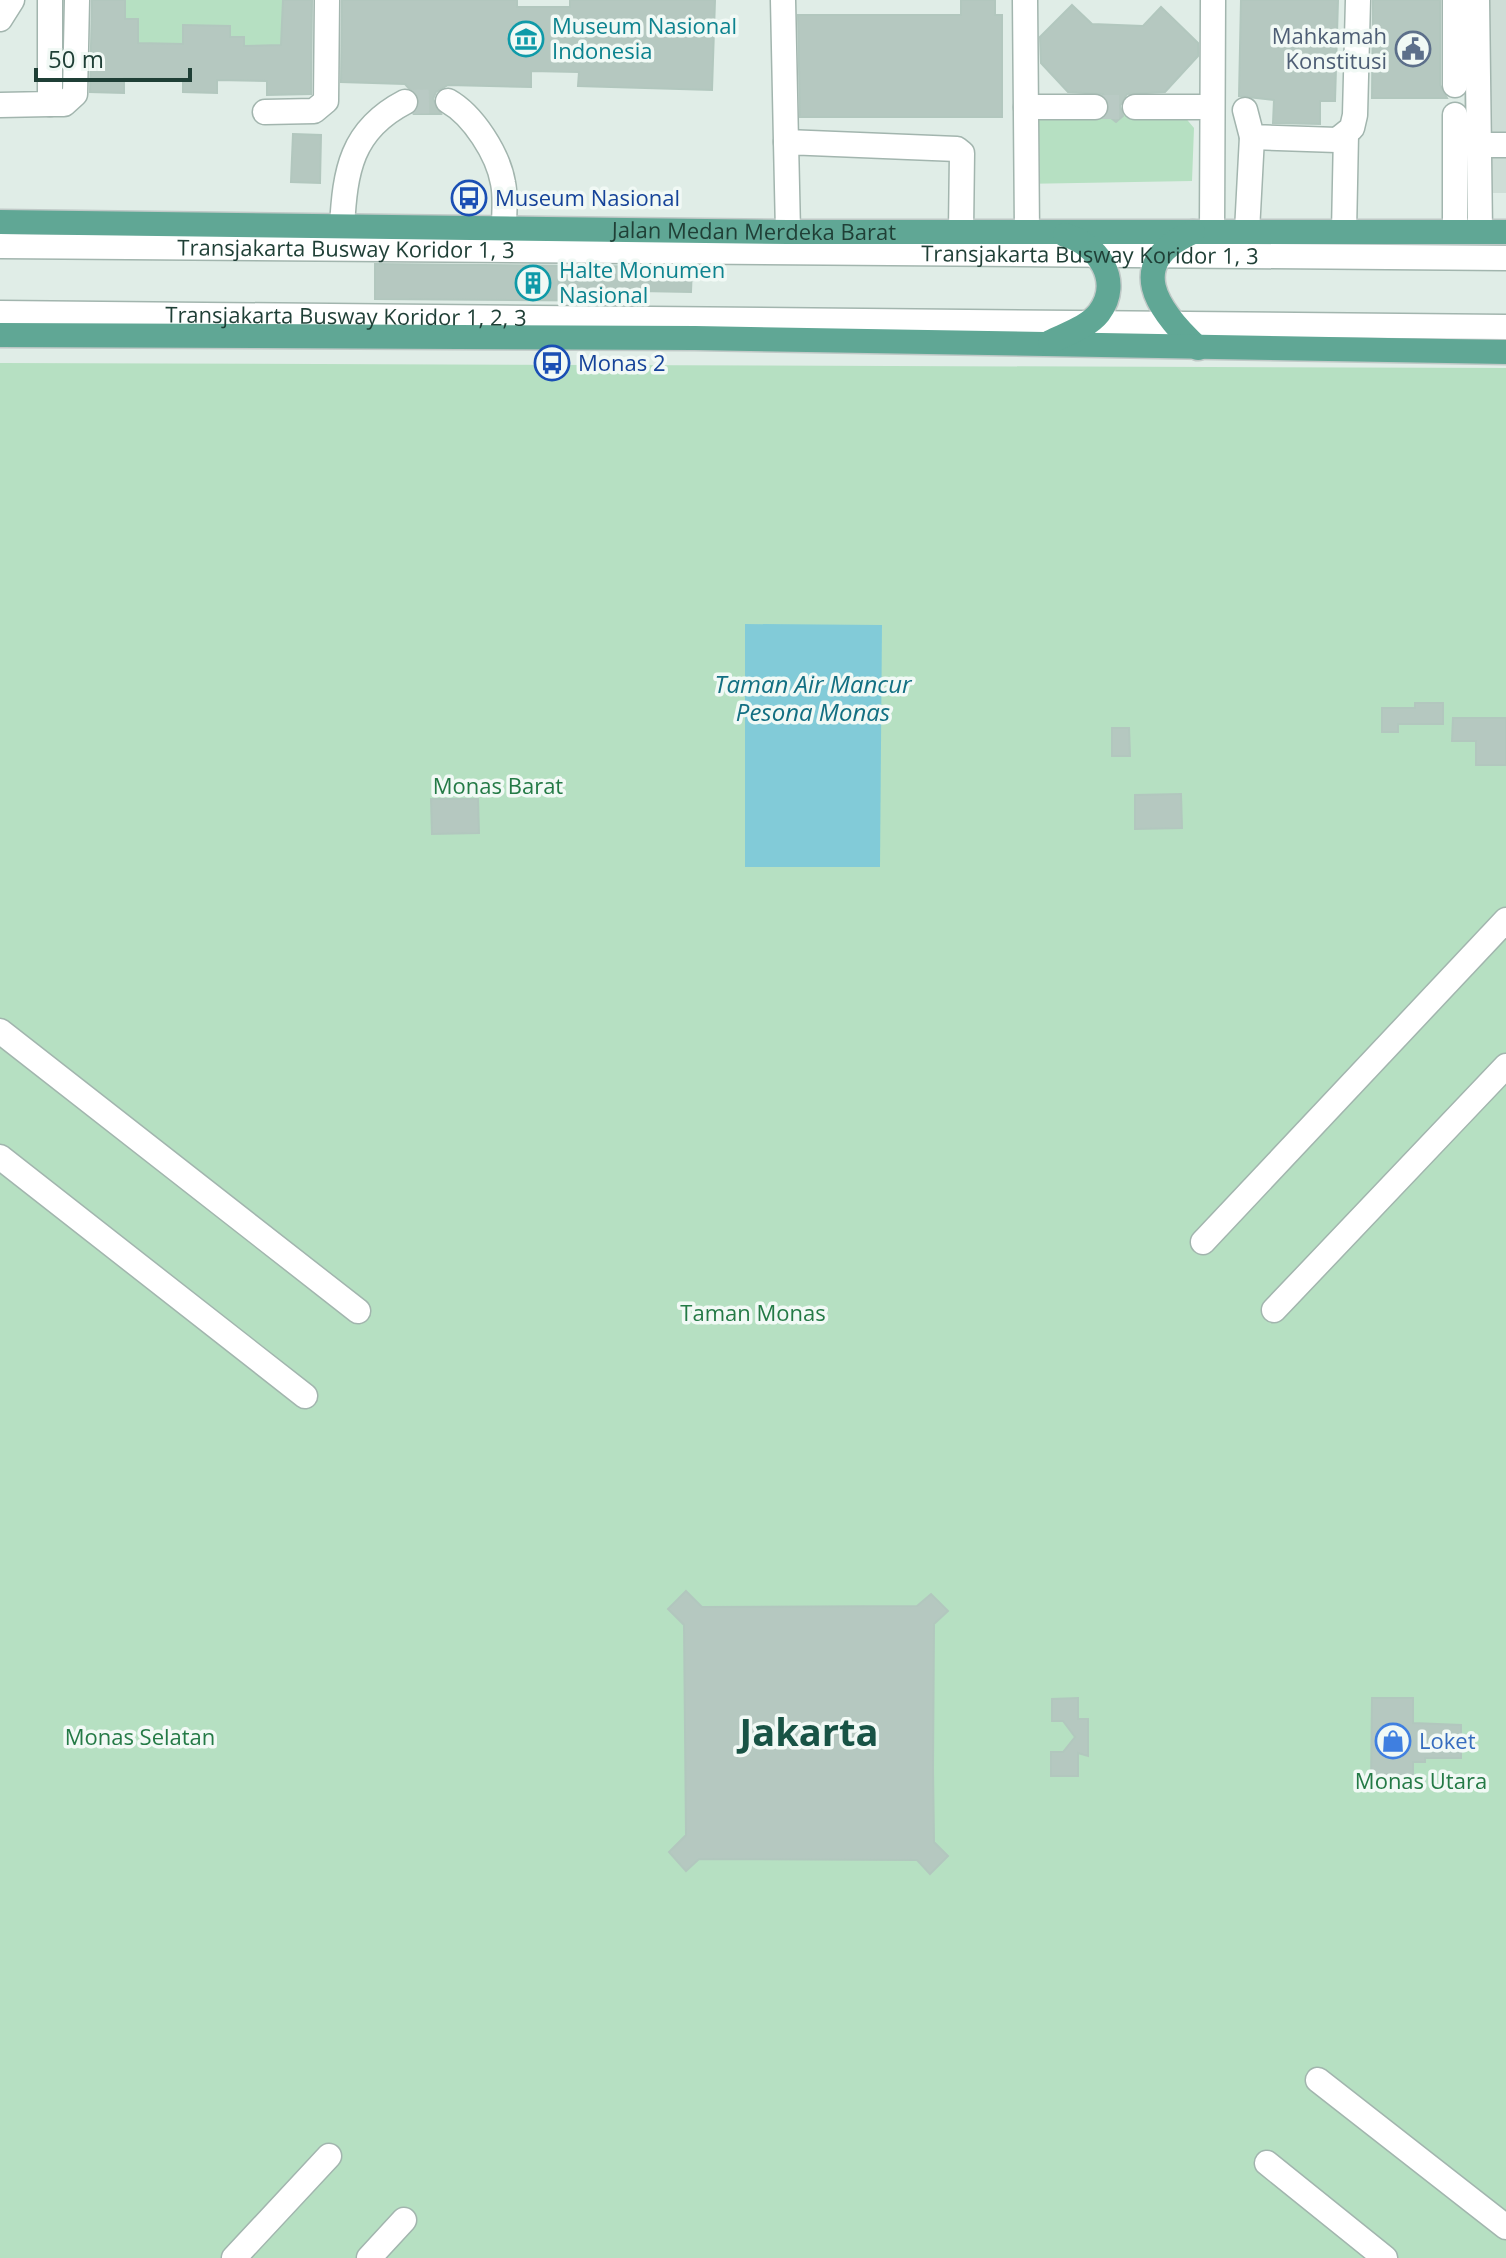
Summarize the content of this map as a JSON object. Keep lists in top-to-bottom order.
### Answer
{
  "streets": {
    "main road": ["Jalan Medan Merdeka Barat"],
    "street": ["Transjakarta Busway Koridor 1, 3", "Transjakarta Busway Koridor 1, 2, 3"]
  },
  "districts": ["Jakarta"],
  "water": ["Taman Air Mancur Pesona Monas"],
  "parks": [
    "Monas Barat",
    "Taman Monas",
    "Monas Selatan",
    "Monas Utara"
  ],
  "places": {
    "museum": ["Museum Nasional Indonesia"],
    "public building": ["Mahkamah Konstitusi"],
    "bus stop": ["Museum Nasional", "Monas 2"],
    "building": ["Halte Monumen Nasional"],
    "shop": ["Loket"]
  },
  "scale_bar": "50 m"
}
